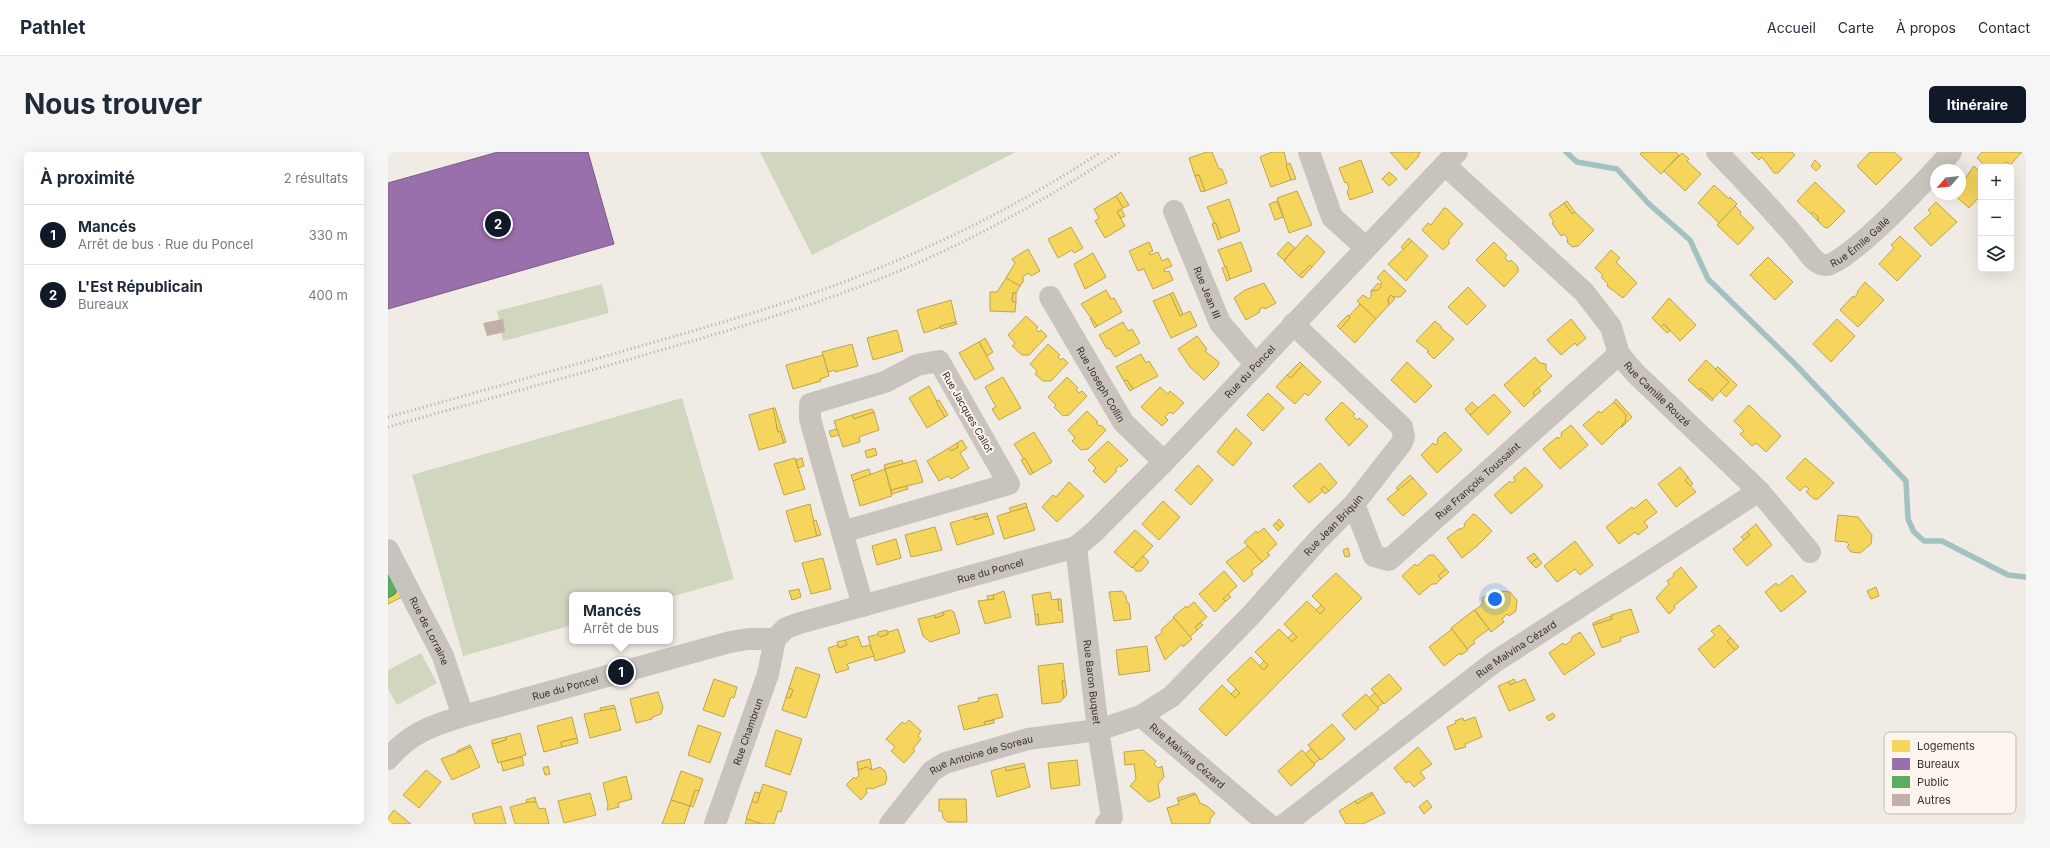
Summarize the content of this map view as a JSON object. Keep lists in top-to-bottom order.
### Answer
{
  "streets": {
    "street": [
      "Rue Émile Gallé",
      "Rue Jean III",
      "Rue du Poncel",
      "Rue Joseph Collin",
      "Rue Camille Rouzé",
      "Rue Jacques Callot",
      "Rue François Toussaint",
      "Rue Jean Briquin",
      "Rue de Lorraine",
      "Rue Malvina Cézard",
      "Rue Baron Buquet",
      "Rue Chambrun",
      "Rue Antoine de Soreau"
    ]
  },
  "crossings": [
    ["Rue Jean III", "Rue du Poncel"],
    ["Rue du Poncel", "Rue Joseph Collin"],
    ["Rue du Poncel", "Rue Camille Rouzé"],
    ["Rue du Poncel", "Rue Jacques Callot"],
    ["Rue du Poncel", "Rue Jean Briquin"],
    ["Rue du Poncel", "Rue de Lorraine"],
    ["Rue du Poncel", "Rue Baron Buquet"],
    ["Rue du Poncel", "Rue Chambrun"],
    ["Rue Camille Rouzé", "Rue François Toussaint"],
    ["Rue Camille Rouzé", "Rue Malvina Cézard"],
    ["Rue François Toussaint", "Rue Jean Briquin"],
    ["Rue Jean Briquin", "Rue Malvina Cézard"],
    ["Rue Malvina Cézard", "Rue Baron Buquet"],
    ["Rue Malvina Cézard", "Rue Antoine de Soreau"],
    ["Rue Baron Buquet", "Rue Antoine de Soreau"]
  ],
  "legend": [
    "Logements",
    "Bureaux",
    "Public",
    "Autres"
  ],
  "north": "bottom left",
  "page": {
    "header": "Pathlet",
    "nav": [
      "Accueil",
      "Carte",
      "À propos",
      "Contact"
    ],
    "buttons": "Itinéraire",
    "title": "Nous trouver",
    "heading": ["À proximité", "2 résultats"],
    "map_buttons": ["+", "−"],
    "list": [
      {
        "mark": "1",
        "name": "Mancés",
        "note": "Arrêt de bus · Rue du Poncel",
        "value": "330 m"
      },
      {
        "mark": "2",
        "name": "L'Est Républicain",
        "note": "Bureaux",
        "value": "400 m"
      }
    ],
    "pins": ["2", "1"],
    "popup": ["Mancés", "Arrêt de bus"]
  }
}
